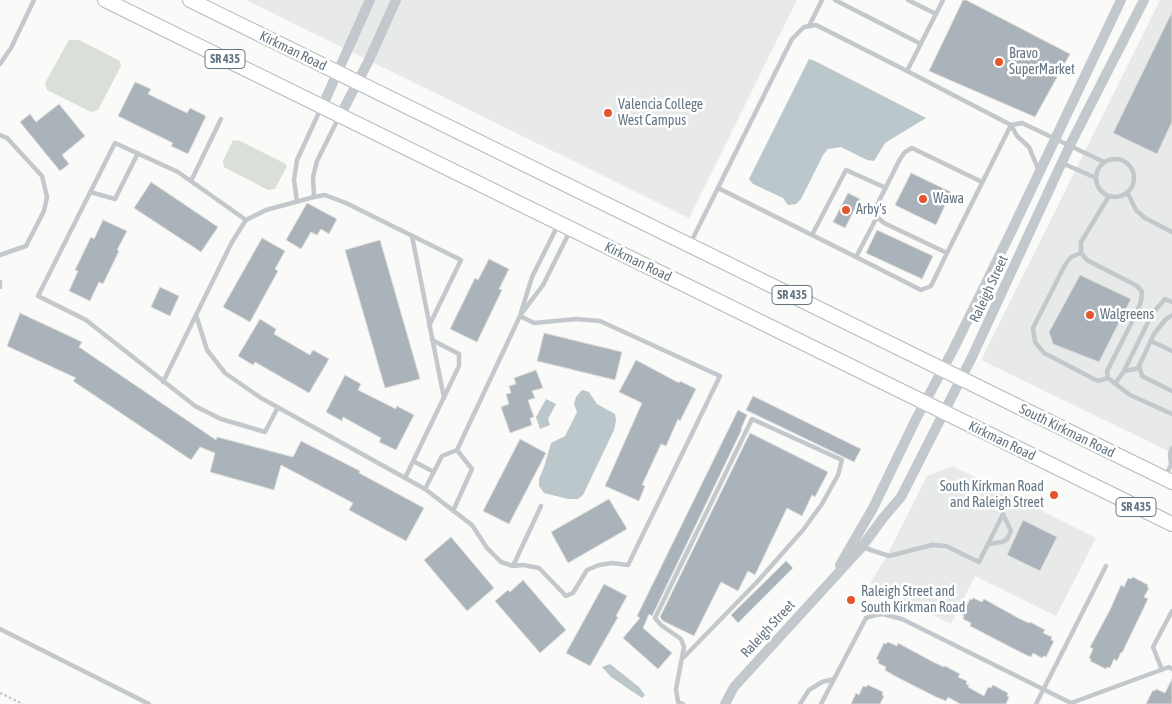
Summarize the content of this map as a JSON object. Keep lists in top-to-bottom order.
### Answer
{
  "streets": {
    "main road": ["Kirkman Road", "SR 435", "South Kirkman Road"],
    "street": ["Raleigh Street"]
  },
  "crossings": [
    ["Kirkman Road", "Raleigh Street"],
    ["Kirkman Road", "South Kirkman Road"],
    ["Raleigh Street", "South Kirkman Road"]
  ],
  "places": [
    "Bravo SuperMarket",
    "Valencia College West Campus",
    "Wawa",
    "Arby's",
    "Walgreens",
    "South Kirkman Road and Raleigh Street",
    "Raleigh Street and South Kirkman Road"
  ]
}
